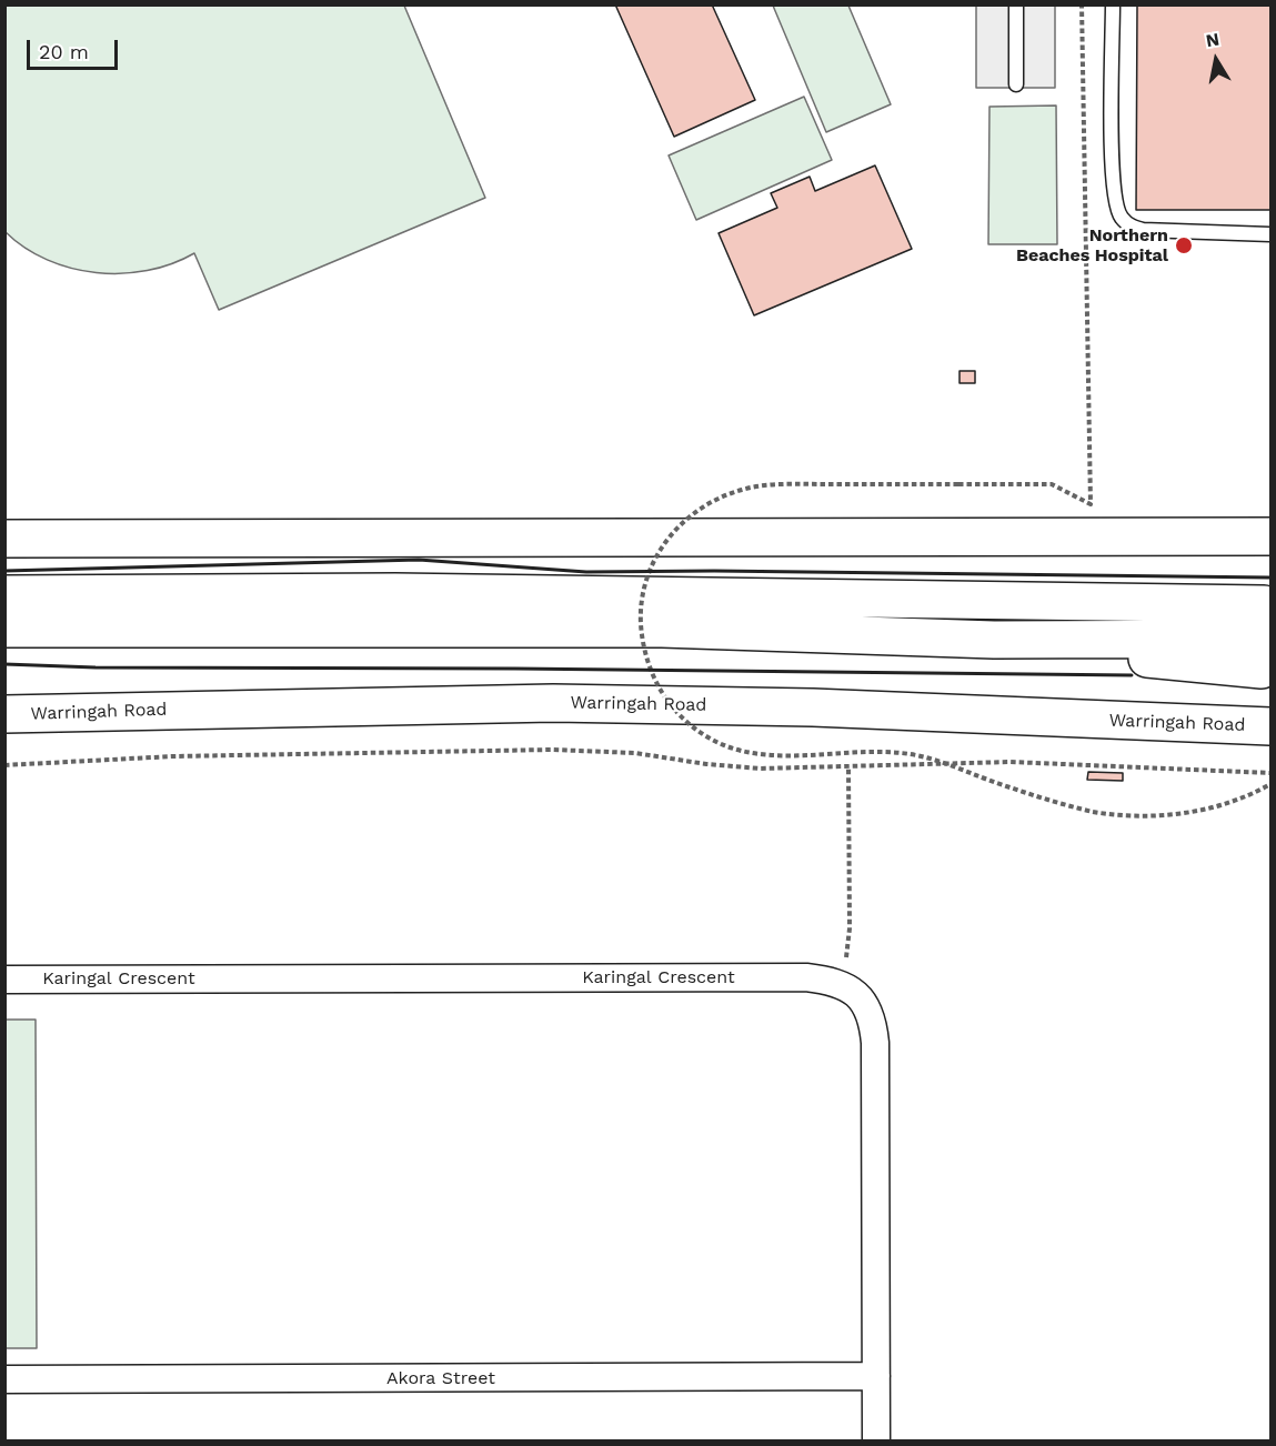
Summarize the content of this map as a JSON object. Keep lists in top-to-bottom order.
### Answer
{
  "streets": {
    "main road": ["Warringah Road"],
    "street": ["Karingal Crescent", "Akora Street"]
  },
  "places": ["Northern Beaches Hospital"],
  "scale_bar": "20 m",
  "north": "top"
}
